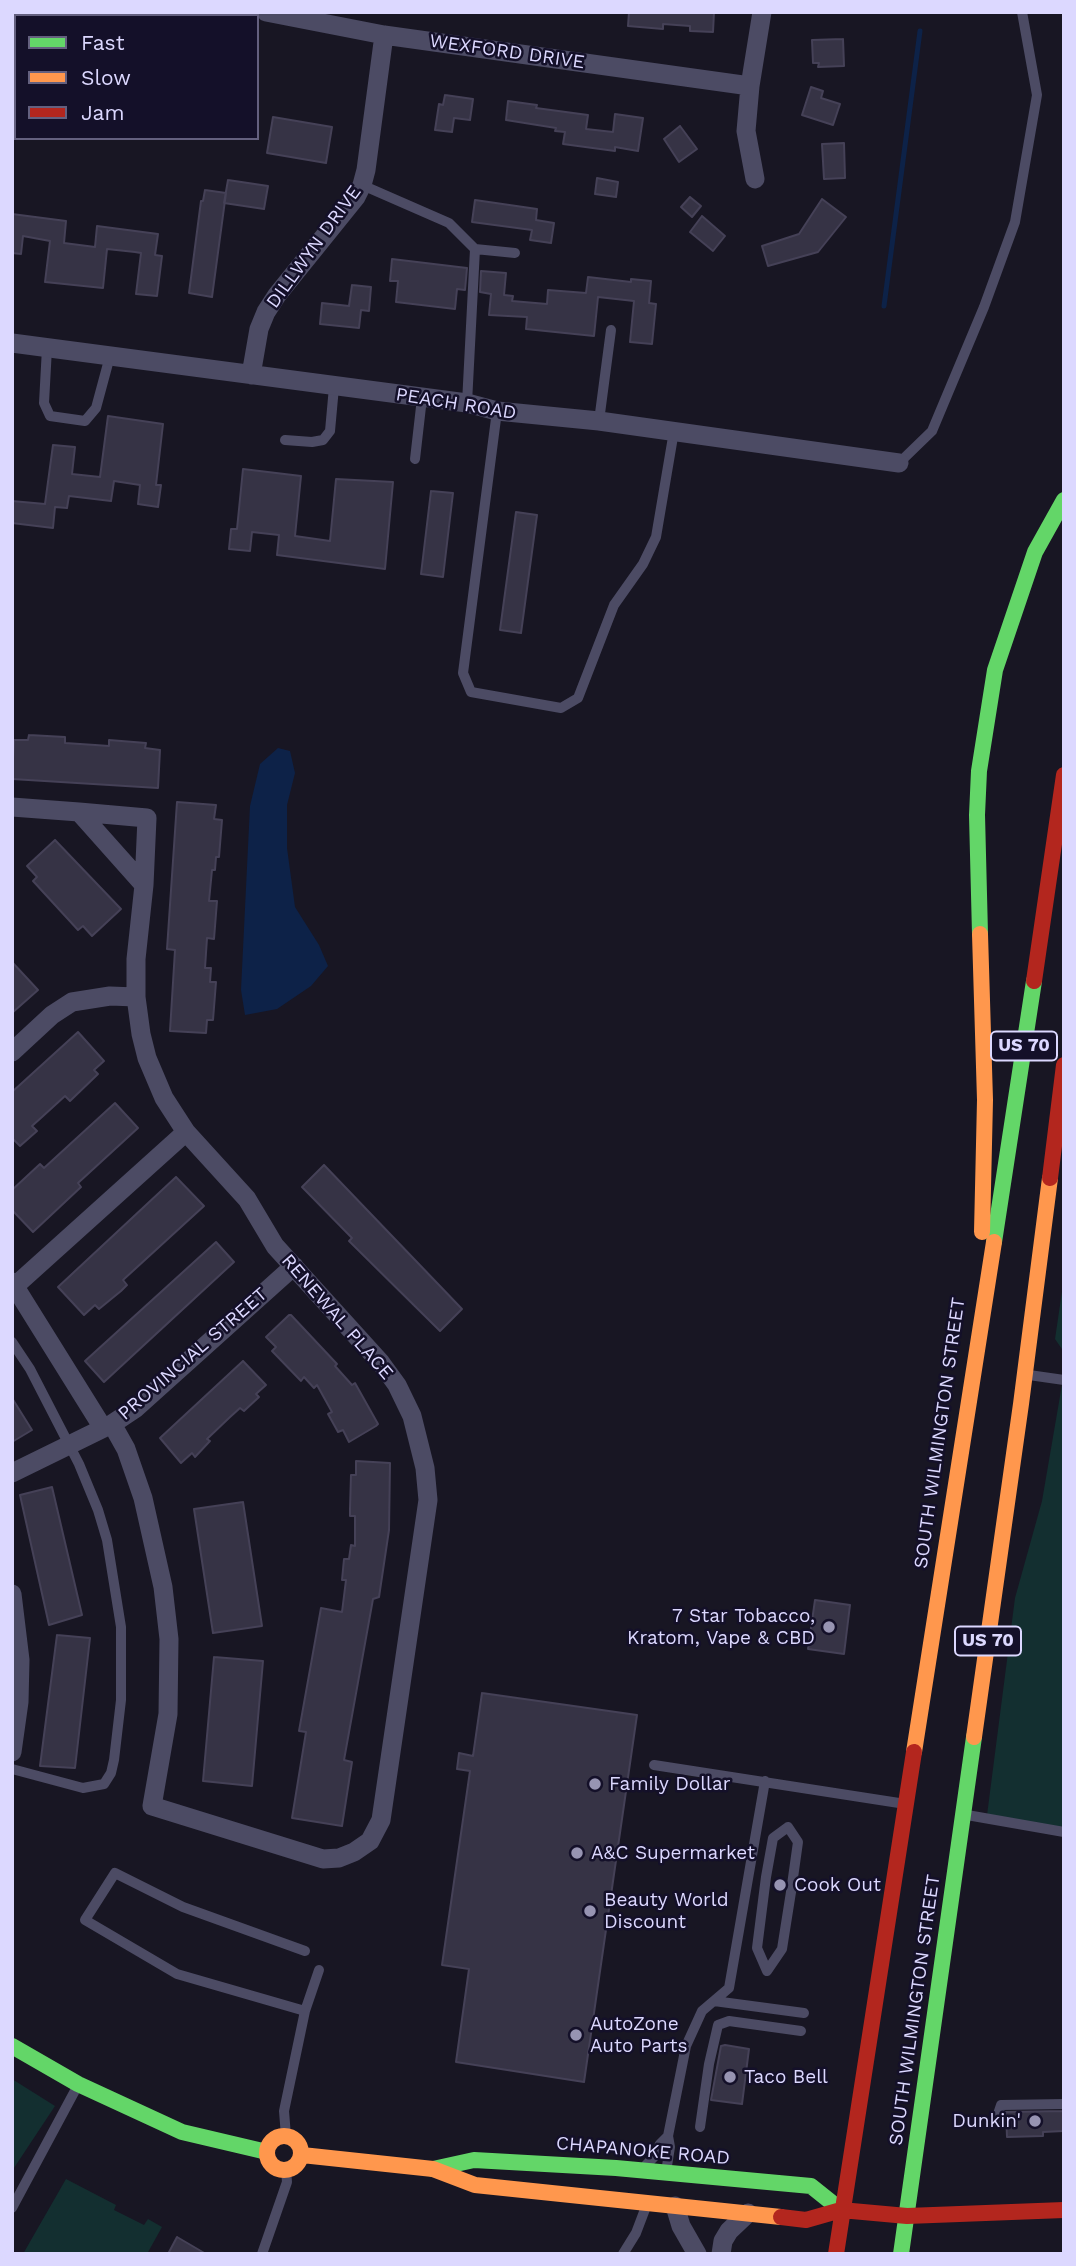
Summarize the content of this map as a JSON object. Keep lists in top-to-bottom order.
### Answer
{
  "streets": {
    "main road": ["US 70", "SOUTH WILMINGTON STREET", "CHAPANOKE ROAD"],
    "street": [
      "WEXFORD DRIVE",
      "DILLWYN DRIVE",
      "PEACH ROAD",
      "RENEWAL PLACE",
      "PROVINCIAL STREET"
    ]
  },
  "crossings": [
    ["WEXFORD DRIVE", "DILLWYN DRIVE"],
    ["DILLWYN DRIVE", "PEACH ROAD"],
    ["US 70", "SOUTH WILMINGTON STREET"],
    ["RENEWAL PLACE", "PROVINCIAL STREET"],
    ["SOUTH WILMINGTON STREET", "CHAPANOKE ROAD"]
  ],
  "places": [
    "7 Star Tobacco, Kratom, Vape & CBD",
    "Family Dollar",
    "A&C Supermarket",
    "Cook Out",
    "Beauty World Discount",
    "AutoZone Auto Parts",
    "Taco Bell",
    "Dunkin'"
  ],
  "legend": ["Fast", "Slow", "Jam"]
}
